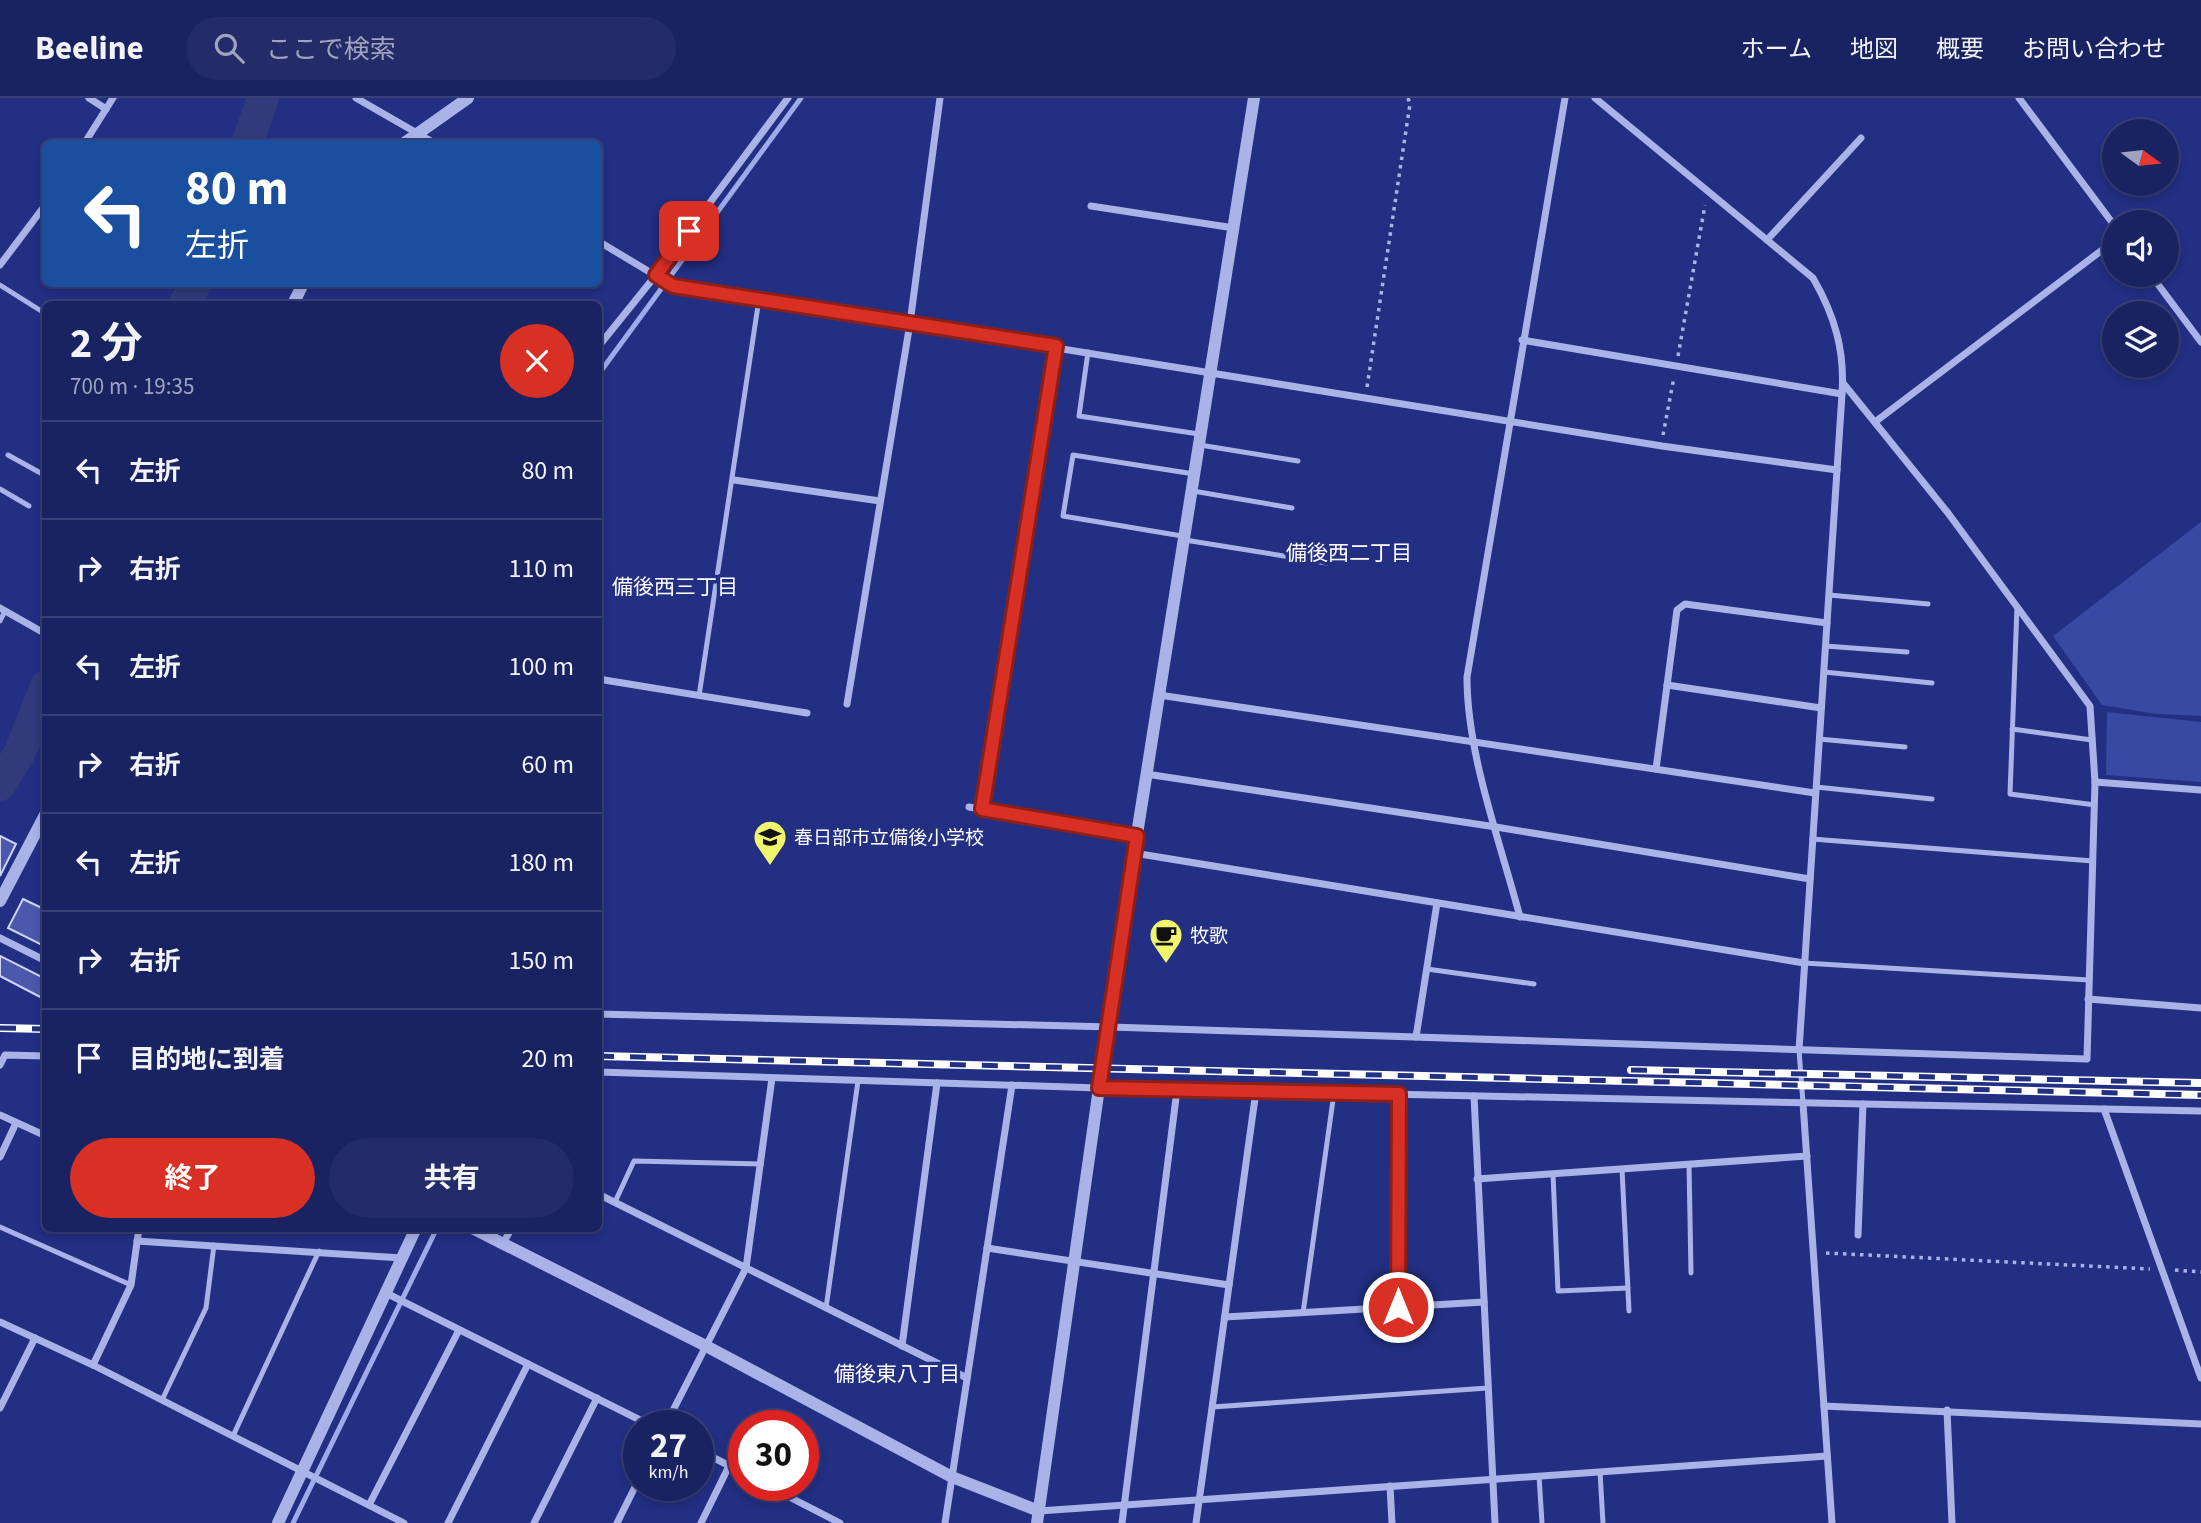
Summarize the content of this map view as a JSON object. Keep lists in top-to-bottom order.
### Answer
{
  "districts": ["備後西二丁目", "備後西三丁目", "備後東八丁目"],
  "places": {
    "school or university": ["春日部市立備後小学校"],
    "cafe": ["牧歌"]
  },
  "north": "right",
  "page": {
    "header": "Beeline",
    "search": "ここで検索",
    "nav": [
      "ホーム",
      "地図",
      "概要",
      "お問い合わせ"
    ],
    "turn": ["80 m", "左折"],
    "heading": ["2 分", "700 m · 19:35"],
    "list": [
      {
        "name": "左折",
        "value": "80 m"
      },
      {
        "name": "右折",
        "value": "110 m"
      },
      {
        "name": "左折",
        "value": "100 m"
      },
      {
        "name": "右折",
        "value": "60 m"
      },
      {
        "name": "左折",
        "value": "180 m"
      },
      {
        "name": "右折",
        "value": "150 m"
      },
      {
        "name": "目的地に到着",
        "value": "20 m"
      }
    ],
    "buttons": ["終了", "共有"],
    "speed": "27 km/h",
    "limit": "30"
  }
}
